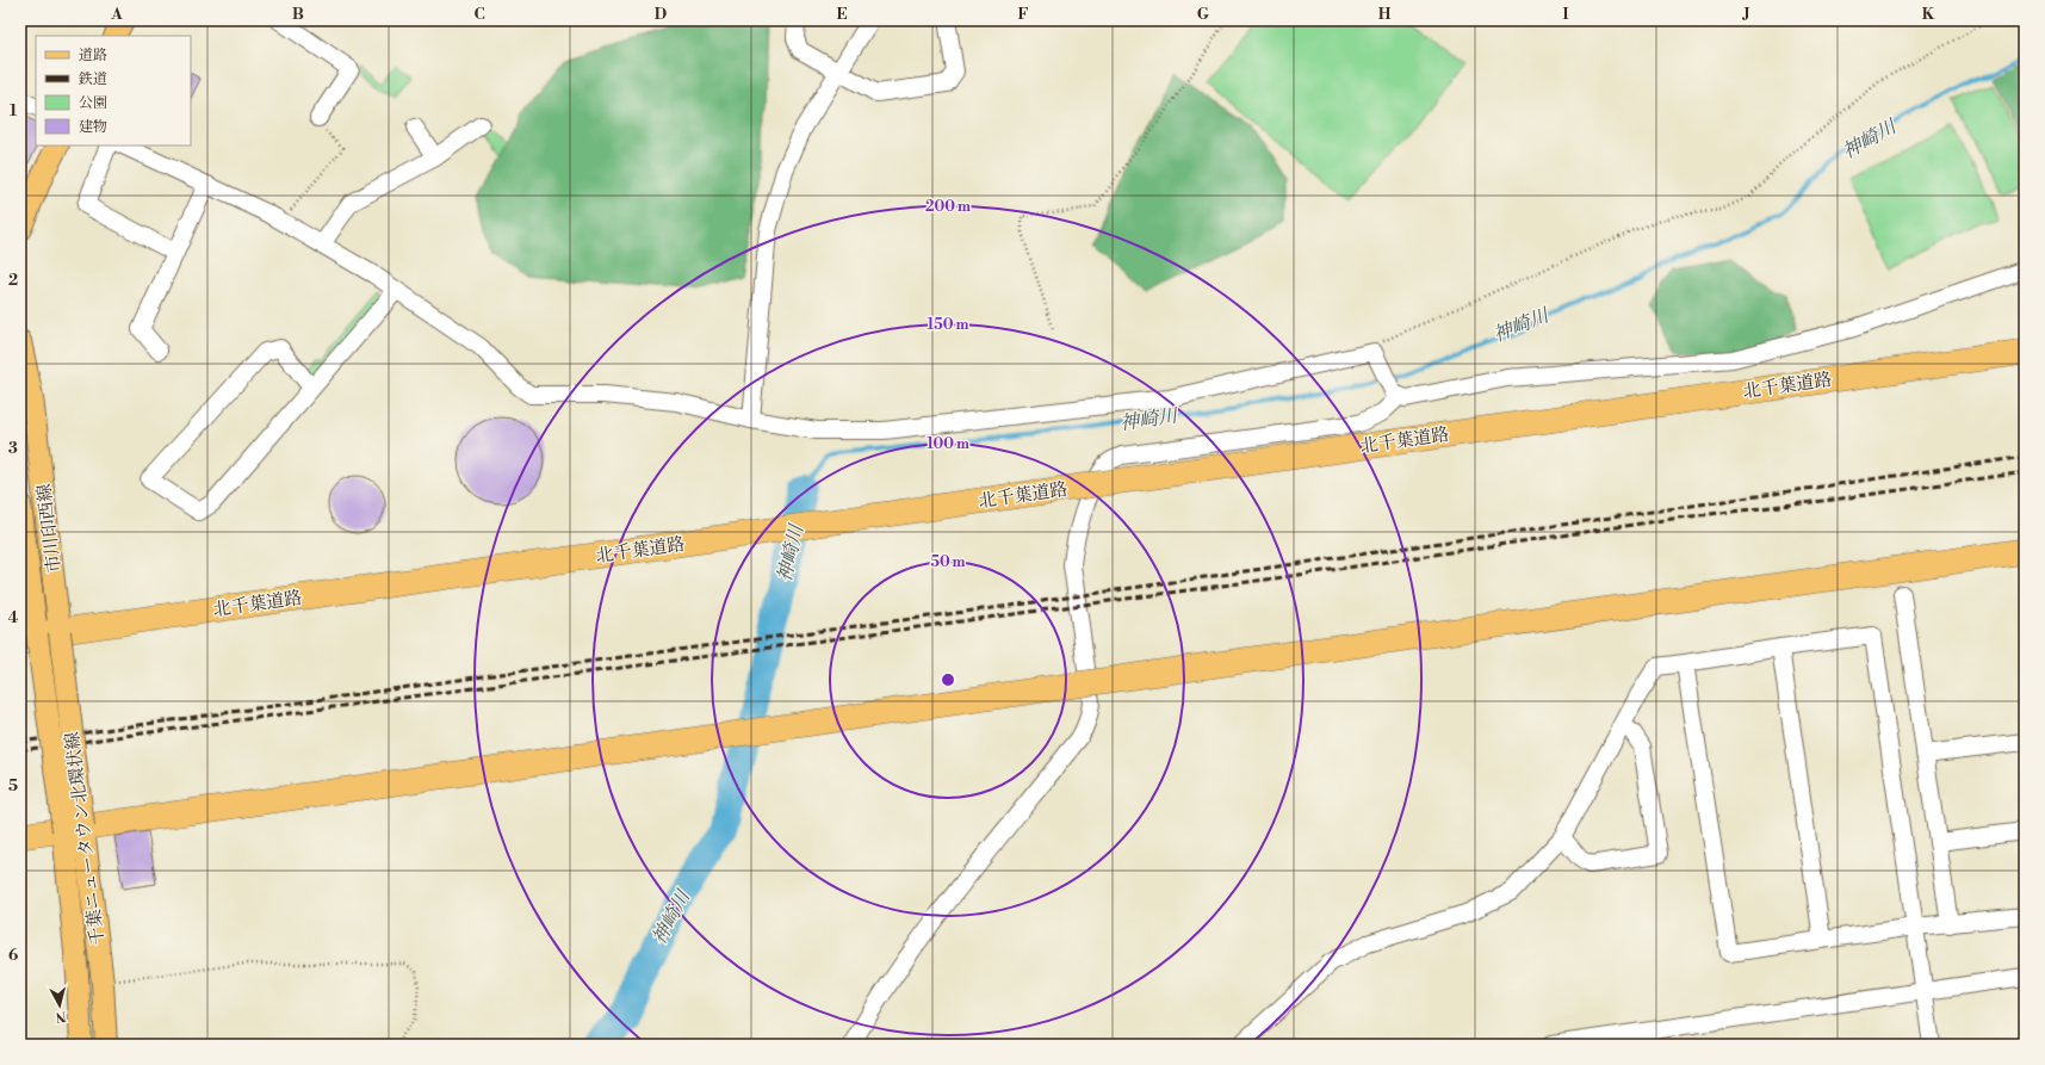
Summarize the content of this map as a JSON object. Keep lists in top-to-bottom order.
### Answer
{
  "streets": {
    "highway": ["北千葉道路"],
    "main road": ["市川印西線", "千葉ニュータウン北環状線"]
  },
  "crossings": [
    ["北千葉道路", "市川印西線"],
    ["北千葉道路", "千葉ニュータウン北環状線"],
    ["市川印西線", "千葉ニュータウン北環状線"]
  ],
  "water": ["神崎川"],
  "legend": [
    "道路",
    "鉄道",
    "公園",
    "建物"
  ],
  "north": "bottom",
  "grid": {
    "columns": [
      "A",
      "B",
      "C",
      "D",
      "E",
      "F",
      "G",
      "H",
      "I",
      "J",
      "K"
    ],
    "rows": [
      "1",
      "2",
      "3",
      "4",
      "5",
      "6"
    ]
  },
  "rings": [
    "200 m",
    "150 m",
    "100 m",
    "50 m"
  ]
}
